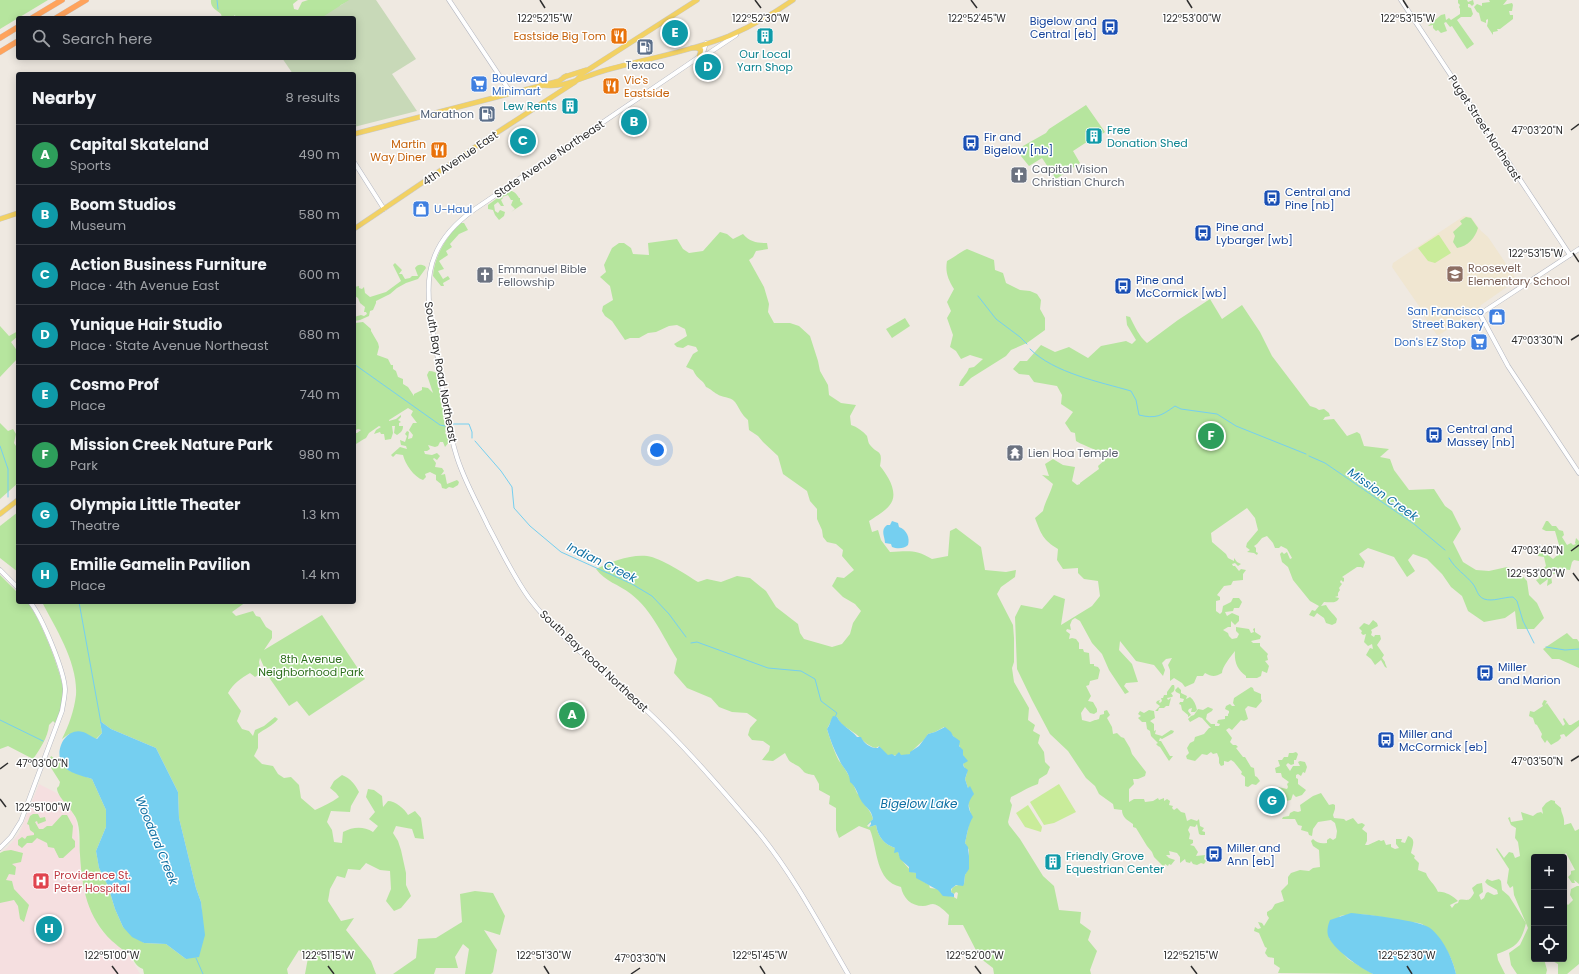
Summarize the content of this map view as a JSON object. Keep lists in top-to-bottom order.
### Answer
{
  "streets": {
    "main road": ["4th Avenue East", "State Avenue Northeast"],
    "street": ["Puget Street Northeast", "South Bay Road Northeast"]
  },
  "crossings": [
    ["State Avenue Northeast", "South Bay Road Northeast"]
  ],
  "water": [
    "Mission Creek",
    "Indian Creek",
    "Bigelow Lake",
    "Woodard Creek"
  ],
  "parks": ["8th Avenue Neighborhood Park"],
  "places": {
    "bus stop": [
      "Bigelow and Central [eb]",
      "Fir and Bigelow [nb]",
      "Central and Pine [nb]",
      "Pine and Lybarger [wb]",
      "Pine and McCormick [wb]",
      "Central and Massey [nb]",
      "Miller and Marion",
      "Miller and McCormick [eb]",
      "Miller and Ann [eb]"
    ],
    "restaurant": ["Eastside Big Tom", "Vic's Eastside", "Martin Way Diner"],
    "building": [
      "Our Local Yarn Shop",
      "Lew Rents",
      "Free Donation Shed",
      "Friendly Grove Equestrian Center"
    ],
    "fuel station": ["Texaco", "Marathon"],
    "supermarket": ["Boulevard Minimart", "Don's EZ Stop"],
    "church": ["Capital Vision Christian Church", "Emmanuel Bible Fellowship"],
    "shop": ["U-Haul", "San Francisco Street Bakery"],
    "school or university": ["Roosevelt Elementary School"],
    "temple": ["Lien Hoa Temple"],
    "hospital": ["Providence St. Peter Hospital"]
  },
  "page": {
    "search": "Search here",
    "pins": [
      "E",
      "D",
      "B",
      "C",
      "F",
      "A",
      "G",
      "H"
    ],
    "heading": ["Nearby", "8 results"],
    "list": [
      {
        "mark": "A",
        "name": "Capital Skateland",
        "note": "Sports",
        "value": "490 m"
      },
      {
        "mark": "B",
        "name": "Boom Studios",
        "note": "Museum",
        "value": "580 m"
      },
      {
        "mark": "C",
        "name": "Action Business Furniture",
        "note": "Place · 4th Avenue East",
        "value": "600 m"
      },
      {
        "mark": "D",
        "name": "Yunique Hair Studio",
        "note": "Place · State Avenue Northeast",
        "value": "680 m"
      },
      {
        "mark": "E",
        "name": "Cosmo Prof",
        "note": "Place",
        "value": "740 m"
      },
      {
        "mark": "F",
        "name": "Mission Creek Nature Park",
        "note": "Park",
        "value": "980 m"
      },
      {
        "mark": "G",
        "name": "Olympia Little Theater",
        "note": "Theatre",
        "value": "1.3 km"
      },
      {
        "mark": "H",
        "name": "Emilie Gamelin Pavilion",
        "note": "Place",
        "value": "1.4 km"
      }
    ],
    "map_buttons": ["+", "−"]
  },
  "coordinates": [
    "122°52'30\"W",
    "122°53'00\"W",
    "122°52'15\"W",
    "122°52'45\"W",
    "122°53'15\"W",
    "47°03'20\"N",
    "47°03'30\"N",
    "47°03'40\"N",
    "47°03'50\"N",
    "47°03'00\"N",
    "122°51'00\"W",
    "122°51'15\"W",
    "122°51'30\"W",
    "122°51'45\"W",
    "122°52'00\"W"
  ]
}
